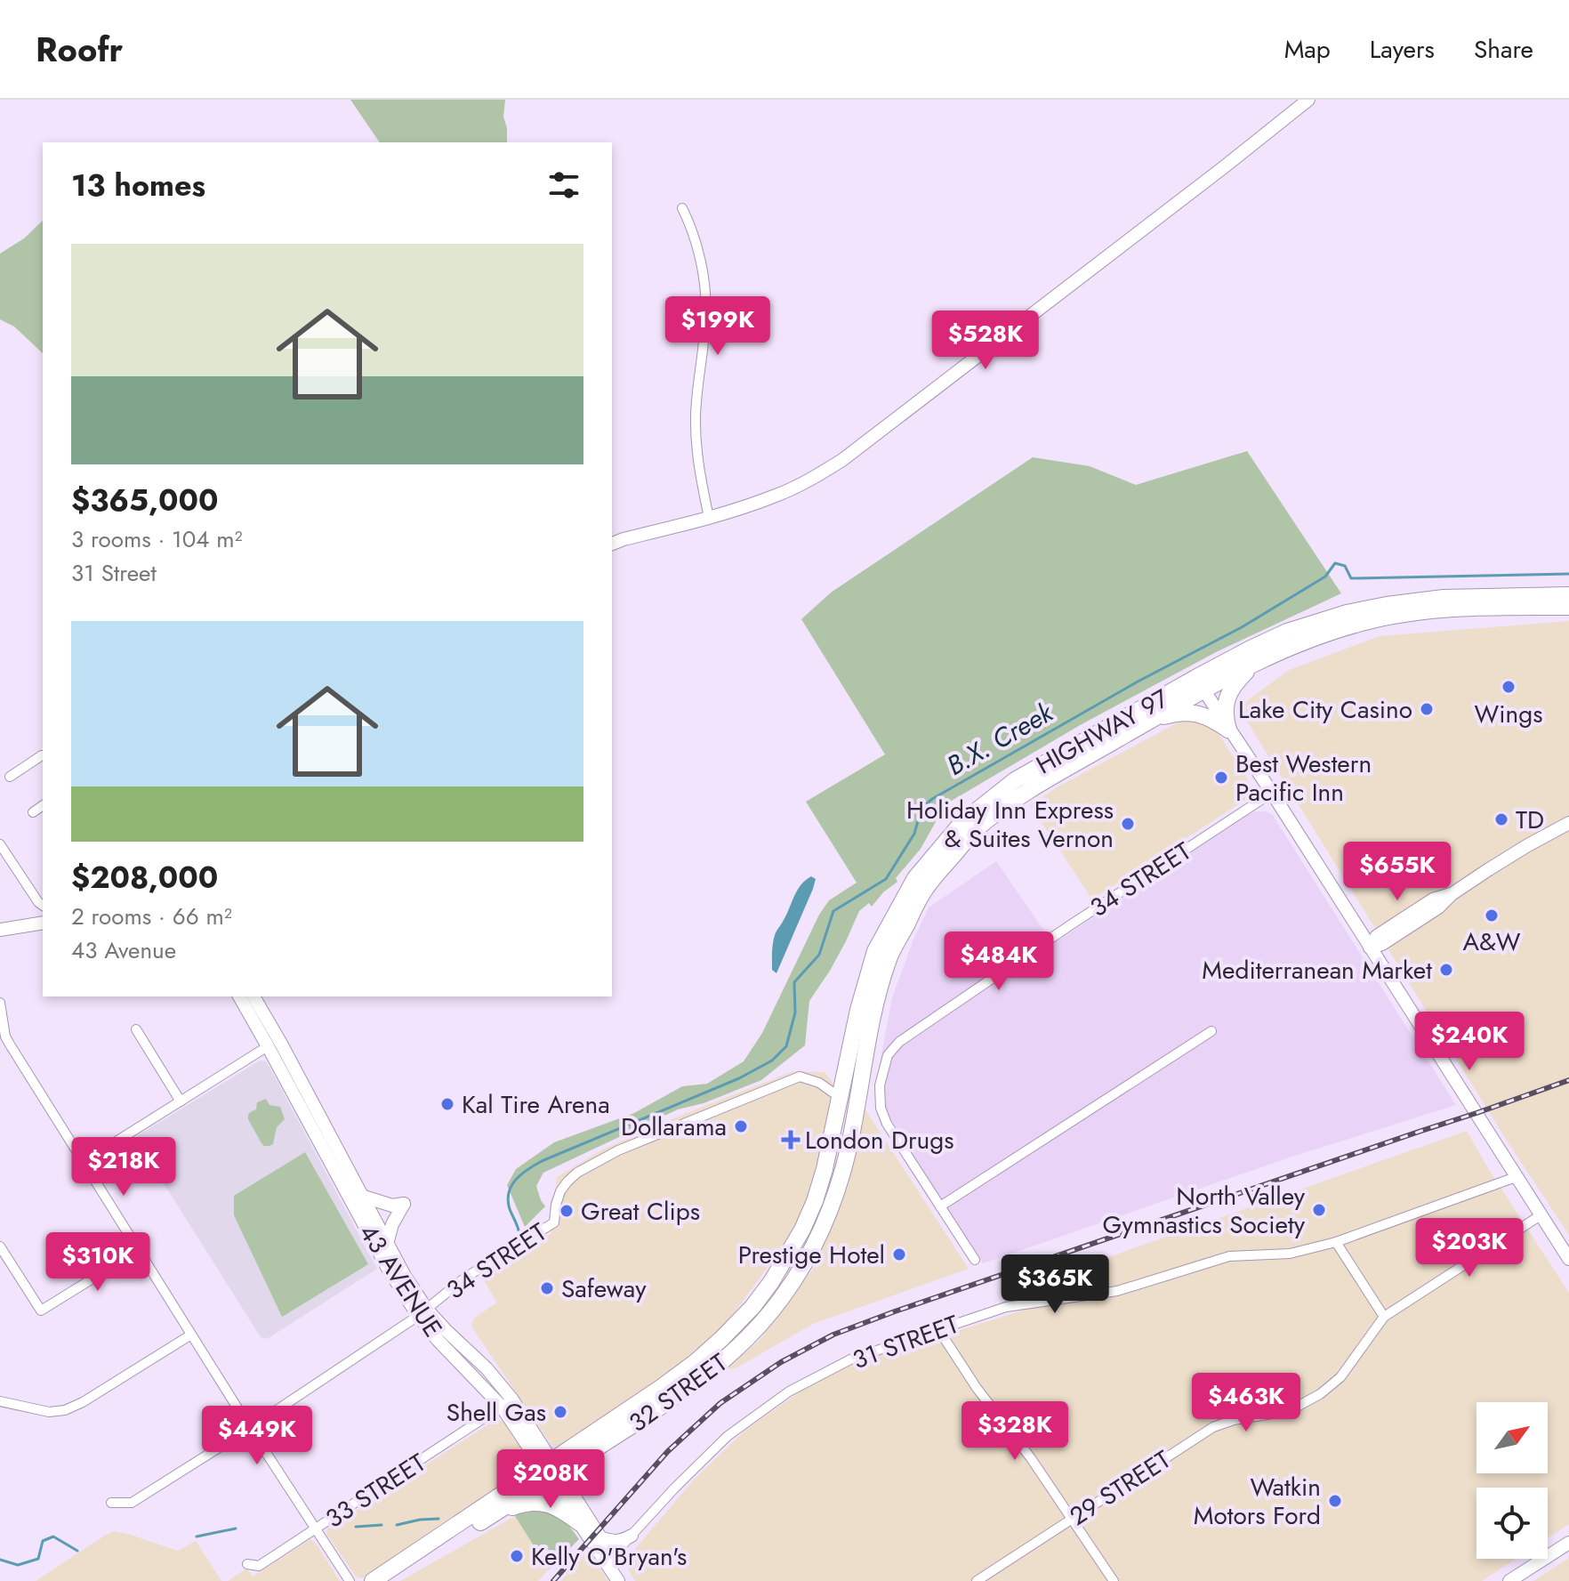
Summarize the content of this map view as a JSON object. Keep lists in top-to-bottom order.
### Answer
{
  "streets": {
    "highway": ["HIGHWAY 97", "32 STREET"],
    "street": [
      "34 STREET",
      "43 AVENUE",
      "31 STREET",
      "29 STREET",
      "33 STREET"
    ]
  },
  "crossings": [
    ["HIGHWAY 97", "34 STREET"],
    ["HIGHWAY 97", "32 STREET"],
    ["34 STREET", "43 AVENUE"],
    ["43 AVENUE", "31 STREET"],
    ["43 AVENUE", "32 STREET"],
    ["43 AVENUE", "33 STREET"]
  ],
  "water": ["B.X. Creek"],
  "places": {
    "other": [
      "Wings",
      "Lake City Casino",
      "Best Western Pacific Inn",
      "TD",
      "Holiday Inn Express & Suites Vernon",
      "A&W",
      "Mediterranean Market",
      "Kal Tire Arena",
      "Dollarama",
      "North Valley Gymnastics Society",
      "Great Clips",
      "Prestige Hotel",
      "Safeway",
      "Shell Gas",
      "Watkin Motors Ford",
      "Kelly O'Bryan's"
    ],
    "health": ["London Drugs"]
  },
  "north": "top right",
  "page": {
    "header": "Roofr",
    "nav": ["Map", "Layers", "Share"],
    "heading": "13 homes",
    "list": [
      {
        "name": "$365,000",
        "note": "3 rooms · 104 m² · 31 Street"
      },
      {
        "name": "$208,000",
        "note": "2 rooms · 66 m² · 43 Avenue"
      }
    ],
    "price": [
      "$199K",
      "$528K",
      "$655K",
      "$484K",
      "$240K",
      "$218K",
      "$203K",
      "$310K",
      "$365K",
      "$463K",
      "$328K",
      "$449K",
      "$208K"
    ]
  }
}
